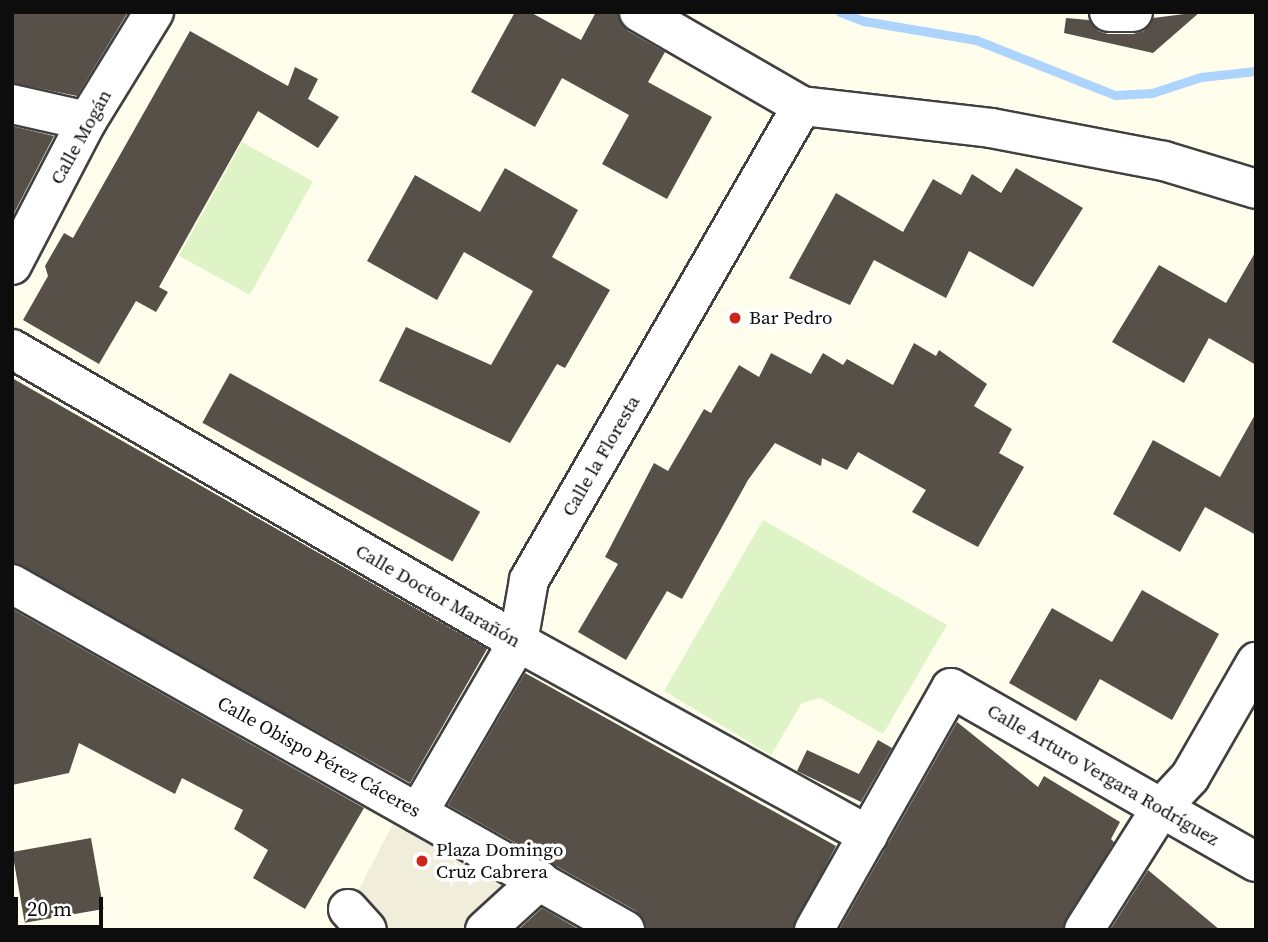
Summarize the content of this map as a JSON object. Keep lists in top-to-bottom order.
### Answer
{
  "streets": {
    "street": [
      "Calle Mogán",
      "Calle la Floresta",
      "Calle Doctor Marañón",
      "Calle Obispo Pérez Cáceres",
      "Calle Arturo Vergara Rodríguez"
    ]
  },
  "crossings": [
    ["Calle la Floresta", "Calle Doctor Marañón"],
    ["Calle la Floresta", "Calle Obispo Pérez Cáceres"],
    ["Calle Doctor Marañón", "Calle Arturo Vergara Rodríguez"]
  ],
  "places": ["Bar Pedro", "Plaza Domingo Cruz Cabrera"],
  "scale_bar": "20 m"
}
